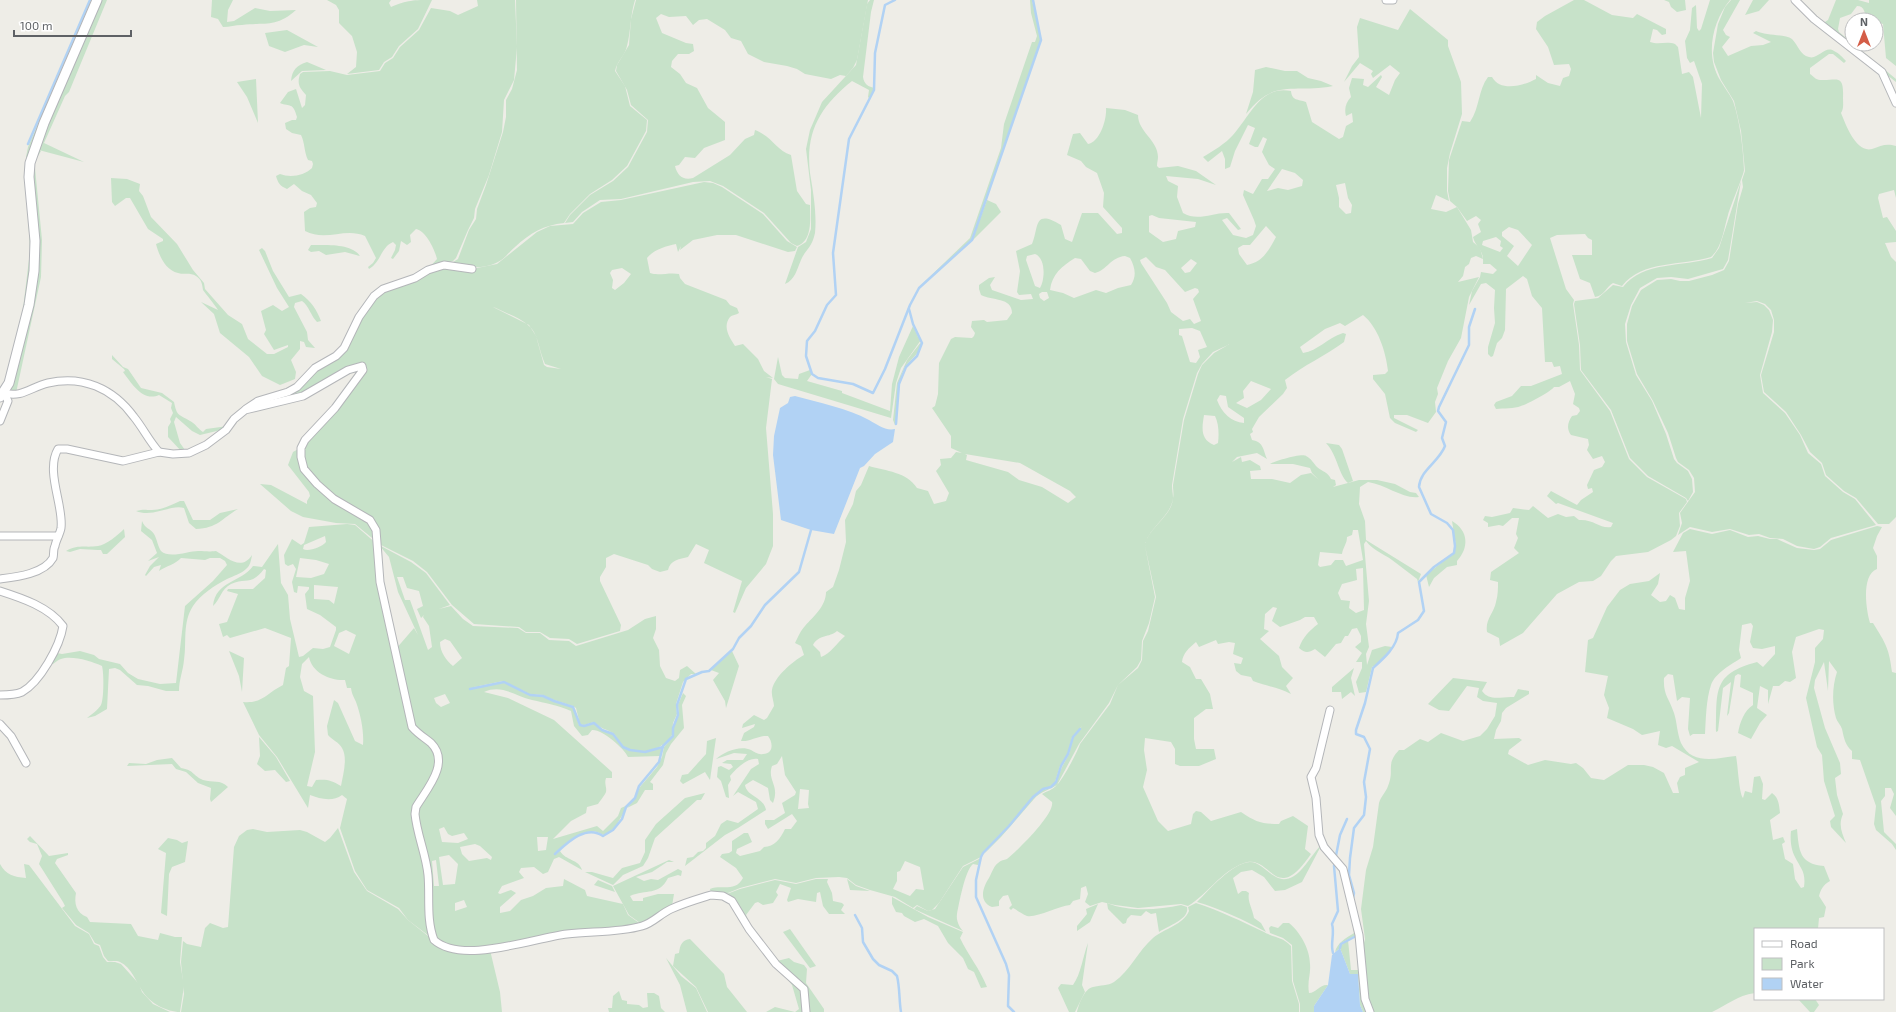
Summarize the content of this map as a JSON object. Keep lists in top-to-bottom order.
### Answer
{
  "legend": ["Road", "Park", "Water"],
  "scale_bar": "100 m",
  "north": "top"
}
